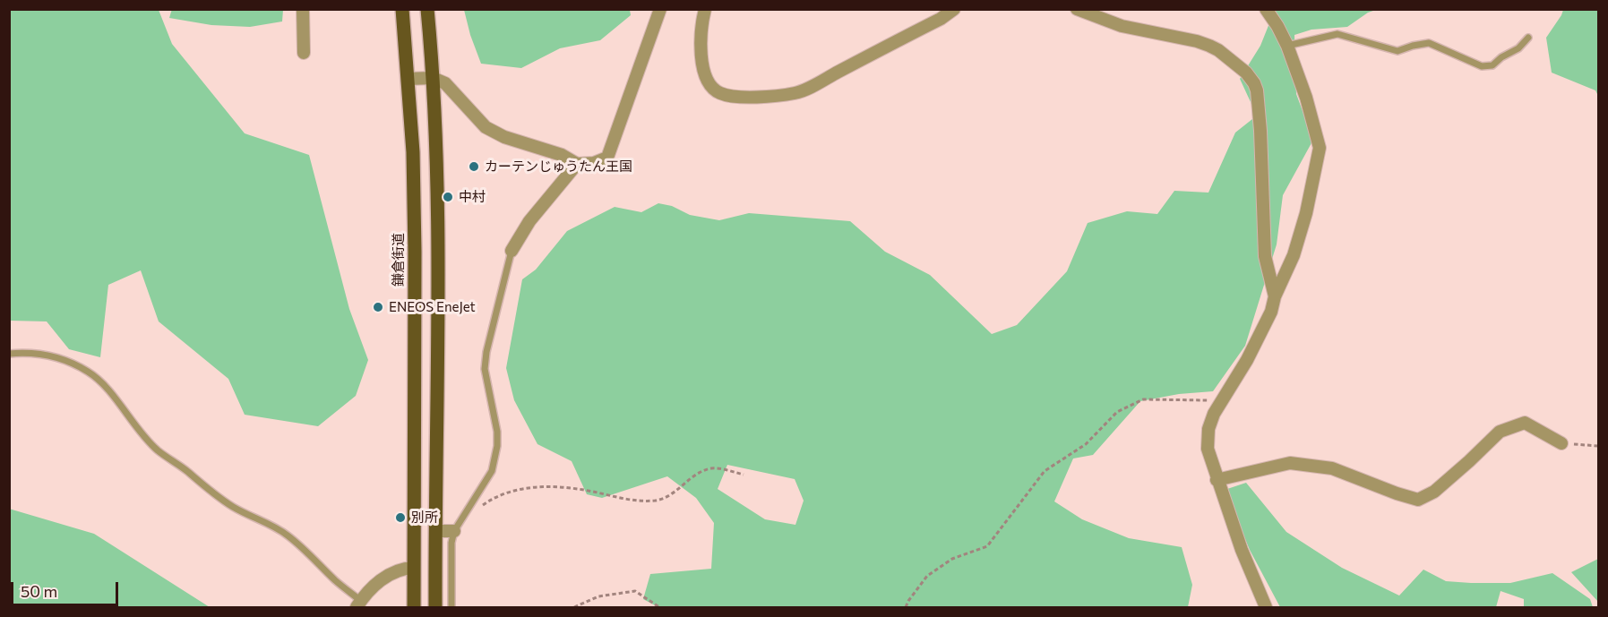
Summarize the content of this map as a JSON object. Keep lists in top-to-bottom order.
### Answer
{
  "streets": {
    "main road": ["鎌倉街道"]
  },
  "places": [
    "カーテンじゅうたん王国",
    "中村",
    "ENEOS EneJet",
    "別所"
  ],
  "scale_bar": "50 m"
}
